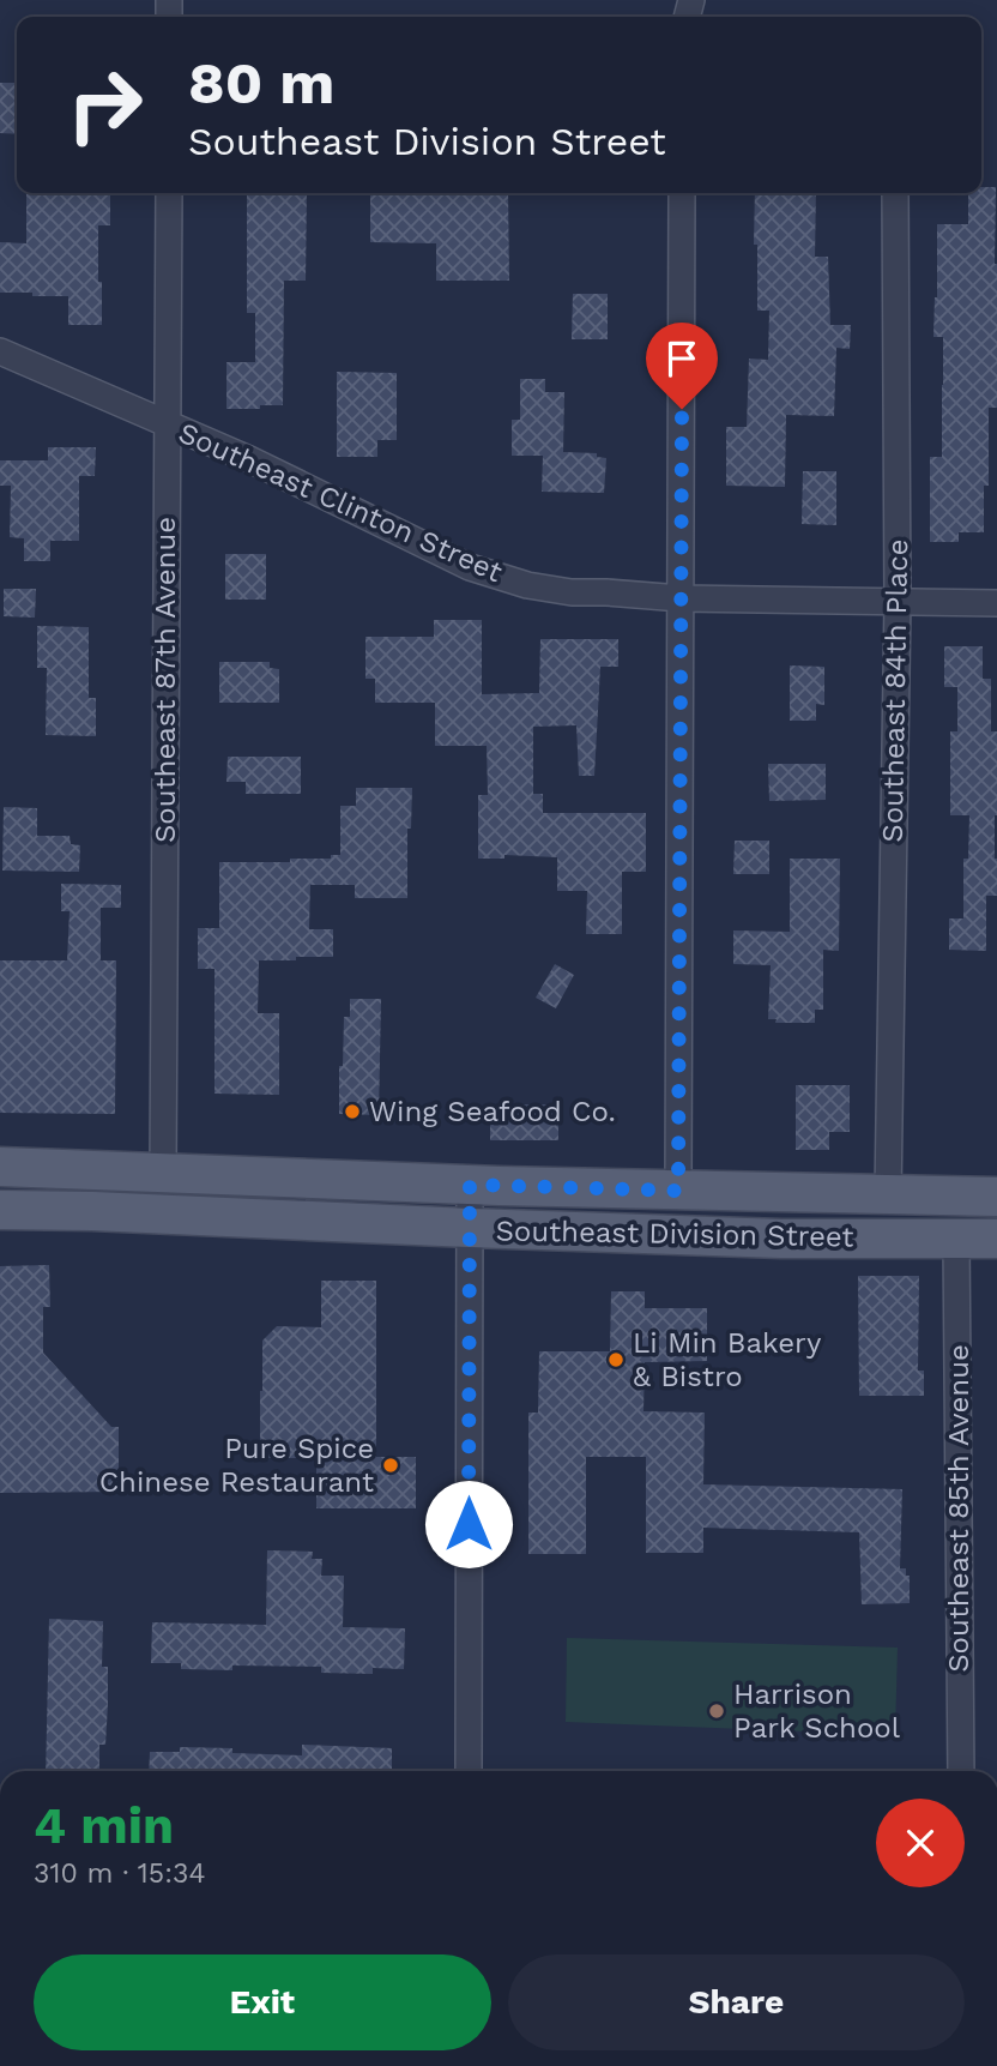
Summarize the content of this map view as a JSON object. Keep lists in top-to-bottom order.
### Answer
{
  "streets": {
    "main road": ["Southeast Division Street"],
    "street": [
      "Southeast Clinton Street",
      "Southeast 87th Avenue",
      "Southeast 84th Place",
      "Southeast 85th Avenue"
    ]
  },
  "crossings": [
    ["Southeast Clinton Street", "Southeast 87th Avenue"],
    ["Southeast Clinton Street", "Southeast 84th Place"],
    ["Southeast 87th Avenue", "Southeast Division Street"],
    ["Southeast 84th Place", "Southeast Division Street"],
    ["Southeast Division Street", "Southeast 85th Avenue"]
  ],
  "places": [
    "Wing Seafood Co.",
    "Li Min Bakery & Bistro",
    "Pure Spice Chinese Restaurant",
    "Harrison Park School"
  ],
  "page": {
    "turn": ["80 m", "Southeast Division Street"],
    "heading": ["4 min", "310 m · 15:34"],
    "buttons": ["Exit", "Share"]
  }
}
